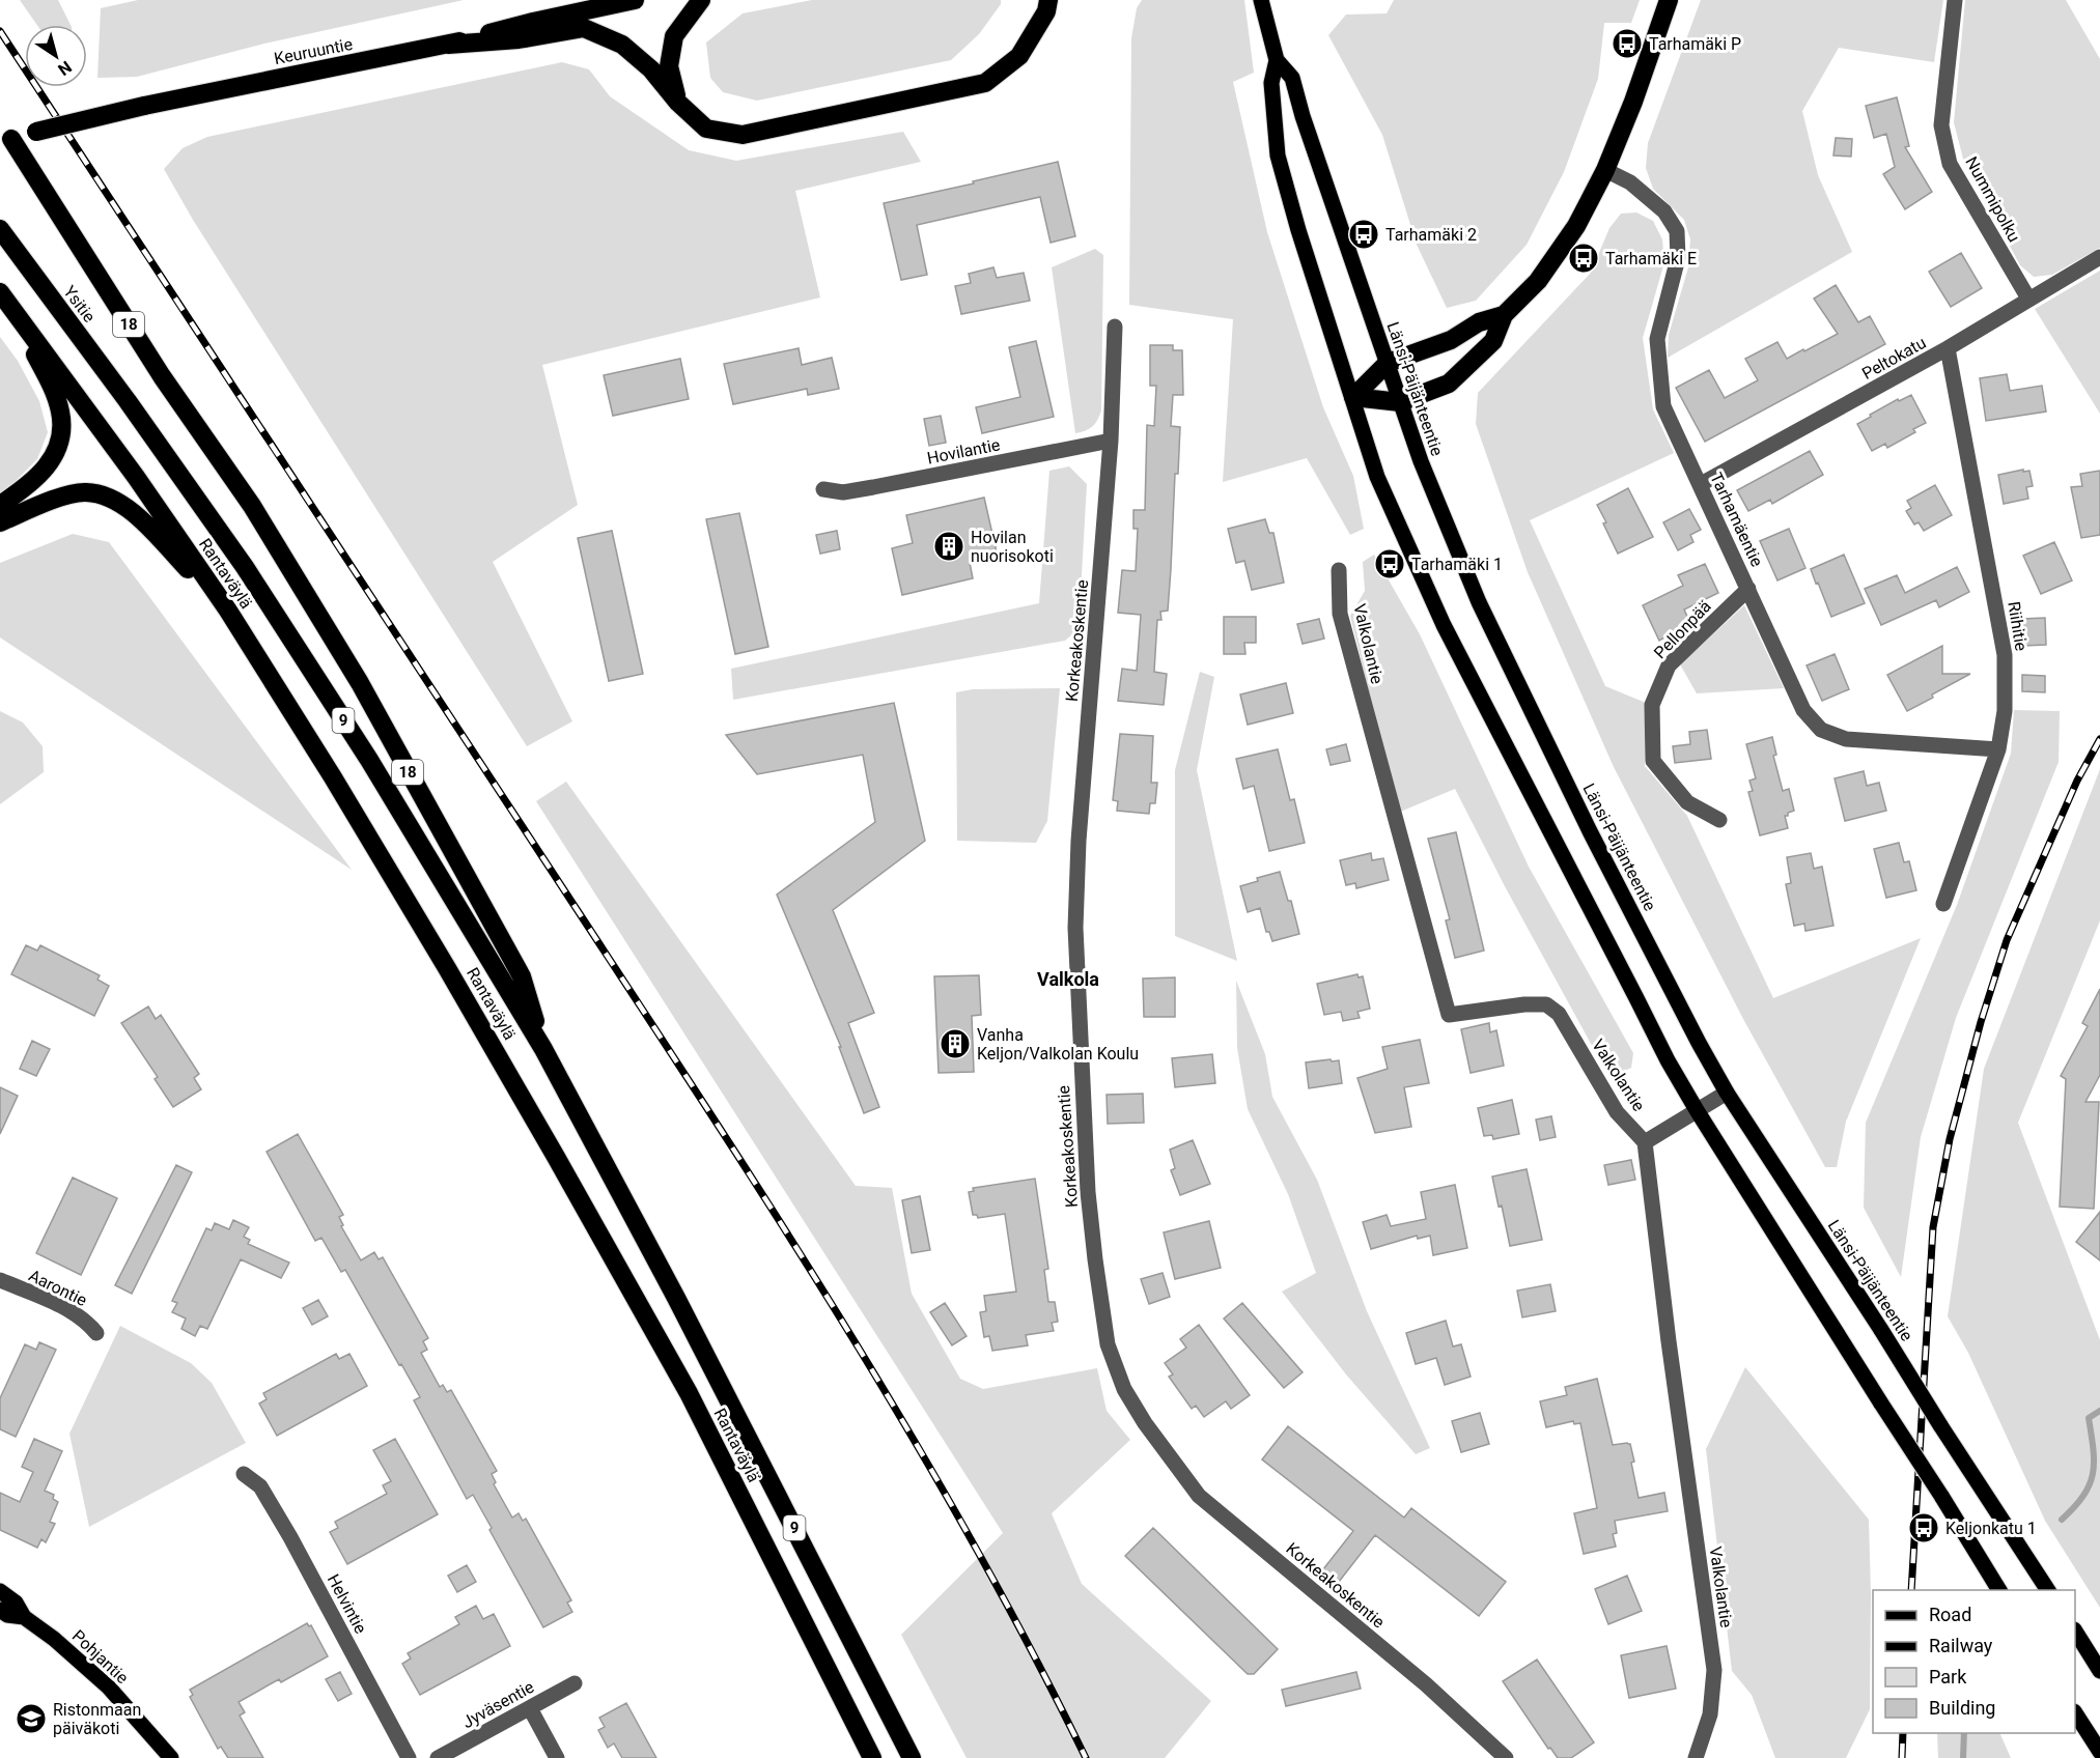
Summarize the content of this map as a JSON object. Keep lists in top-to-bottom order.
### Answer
{
  "streets": {
    "highway": [
      "Keuruuntie",
      "Ysitie",
      "18",
      "Rantaväylä",
      "9"
    ],
    "main road": ["Länsi-Päijänteentie", "Pohjantie"],
    "street": [
      "Nummipolku",
      "Peltokatu",
      "Hovilantie",
      "Tarhamäentie",
      "Riihitie",
      "Pellonpää",
      "Korkeakoskentie",
      "Valkolantie",
      "Aarontie",
      "Helvintie",
      "Jyväsentie"
    ]
  },
  "crossings": [
    ["Keuruuntie", "18"],
    ["Nummipolku", "Peltokatu"],
    ["Ysitie", "Rantaväylä"],
    ["18", "Rantaväylä"],
    ["Peltokatu", "Tarhamäentie"],
    ["Peltokatu", "Riihitie"],
    ["Hovilantie", "Korkeakoskentie"],
    ["Tarhamäentie", "Riihitie"],
    ["Tarhamäentie", "Pellonpää"],
    ["Rantaväylä", "9"]
  ],
  "districts": ["Valkola"],
  "places": {
    "bus stop": [
      "Tarhamäki P",
      "Tarhamäki 2",
      "Tarhamäki E",
      "Tarhamäki 1",
      "Keljonkatu 1"
    ],
    "building": ["Hovilan nuorisokoti", "Vanha Keljon/Valkolan Koulu"],
    "school or university": ["Ristonmaan päiväkoti"]
  },
  "legend": [
    "Road",
    "Railway",
    "Park",
    "Building"
  ],
  "north": "bottom right"
}
